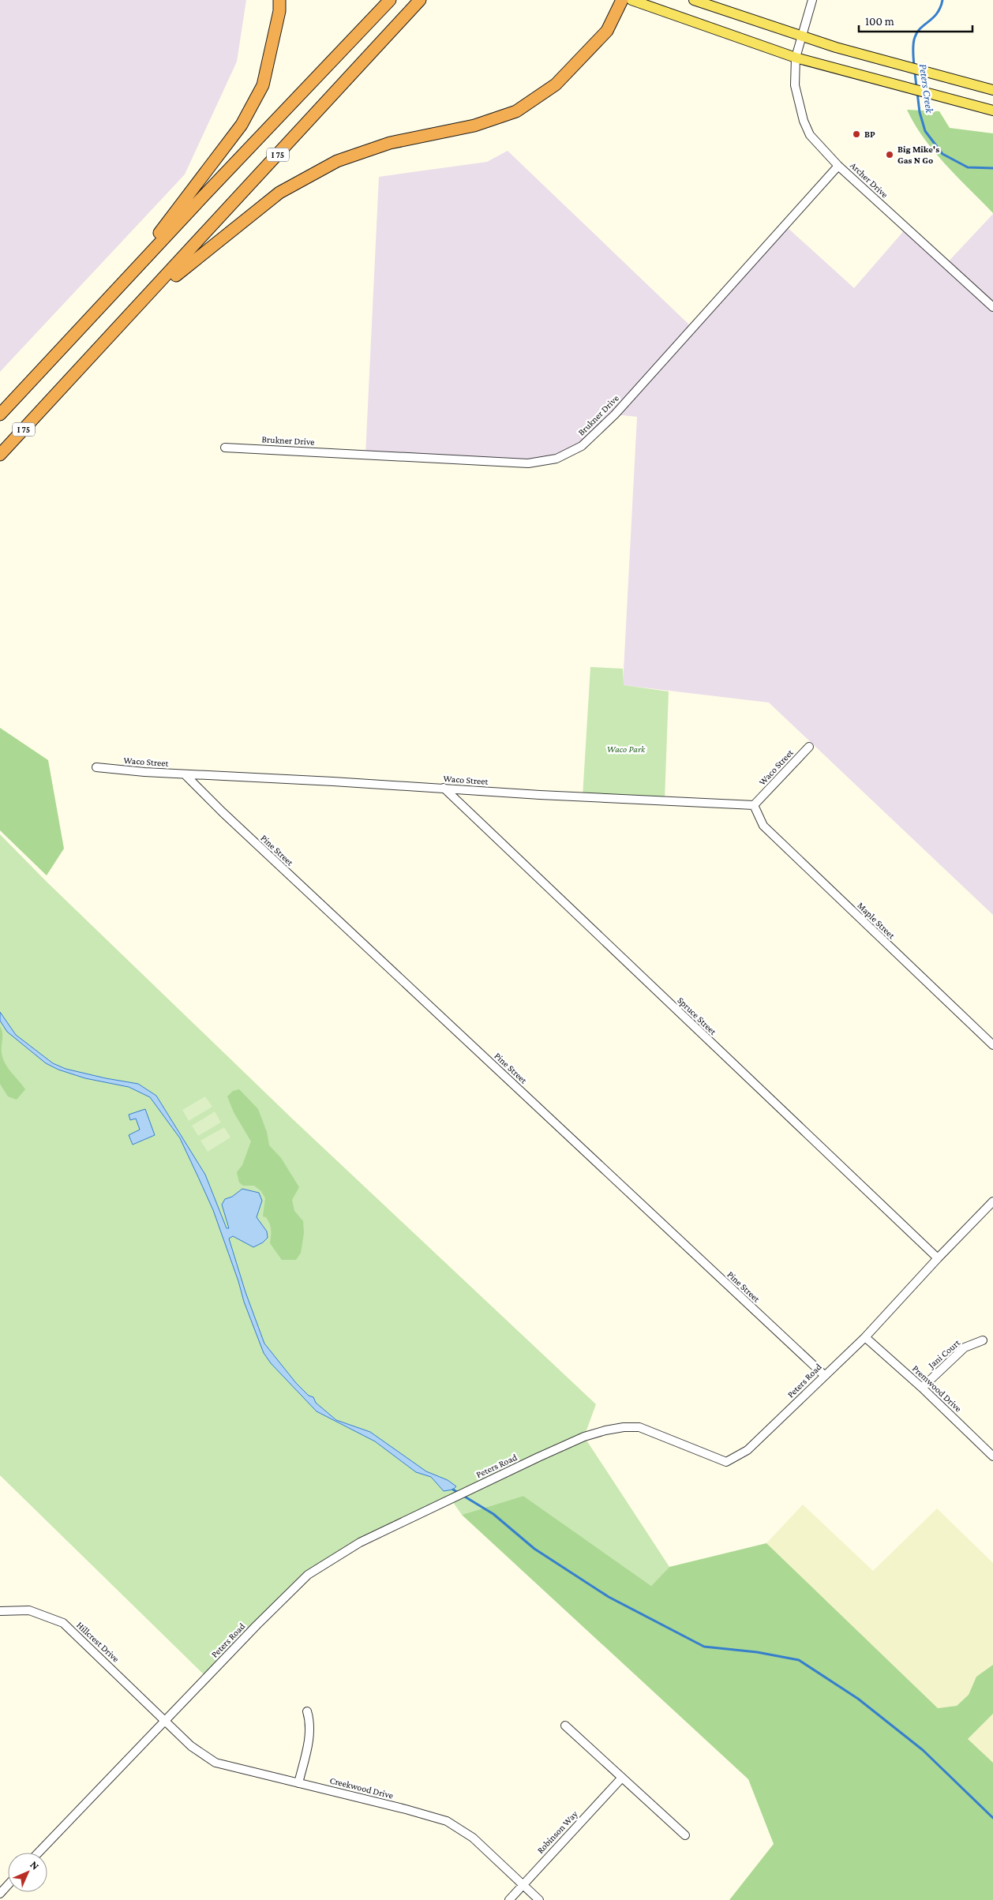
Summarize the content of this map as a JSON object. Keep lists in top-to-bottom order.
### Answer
{
  "streets": {
    "highway": ["I 75"],
    "street": [
      "Archer Drive",
      "Brukner Drive",
      "Waco Street",
      "Pine Street",
      "Maple Street",
      "Spruce Street",
      "Jani Court",
      "Peters Road",
      "Premwood Drive",
      "Hillcrest Drive",
      "Creekwood Drive",
      "Robinson Way"
    ]
  },
  "crossings": [
    ["Archer Drive", "Brukner Drive"],
    ["Waco Street", "Pine Street"],
    ["Waco Street", "Maple Street"],
    ["Waco Street", "Spruce Street"],
    ["Pine Street", "Peters Road"],
    ["Spruce Street", "Peters Road"],
    ["Jani Court", "Premwood Drive"],
    ["Peters Road", "Premwood Drive"],
    ["Peters Road", "Hillcrest Drive"],
    ["Peters Road", "Creekwood Drive"],
    ["Hillcrest Drive", "Creekwood Drive"],
    ["Creekwood Drive", "Robinson Way"]
  ],
  "water": ["Peters Creek"],
  "parks": ["Waco Park"],
  "places": ["BP", "Big Mike's Gas N Go"],
  "scale_bar": "100 m",
  "north": "top right"
}
